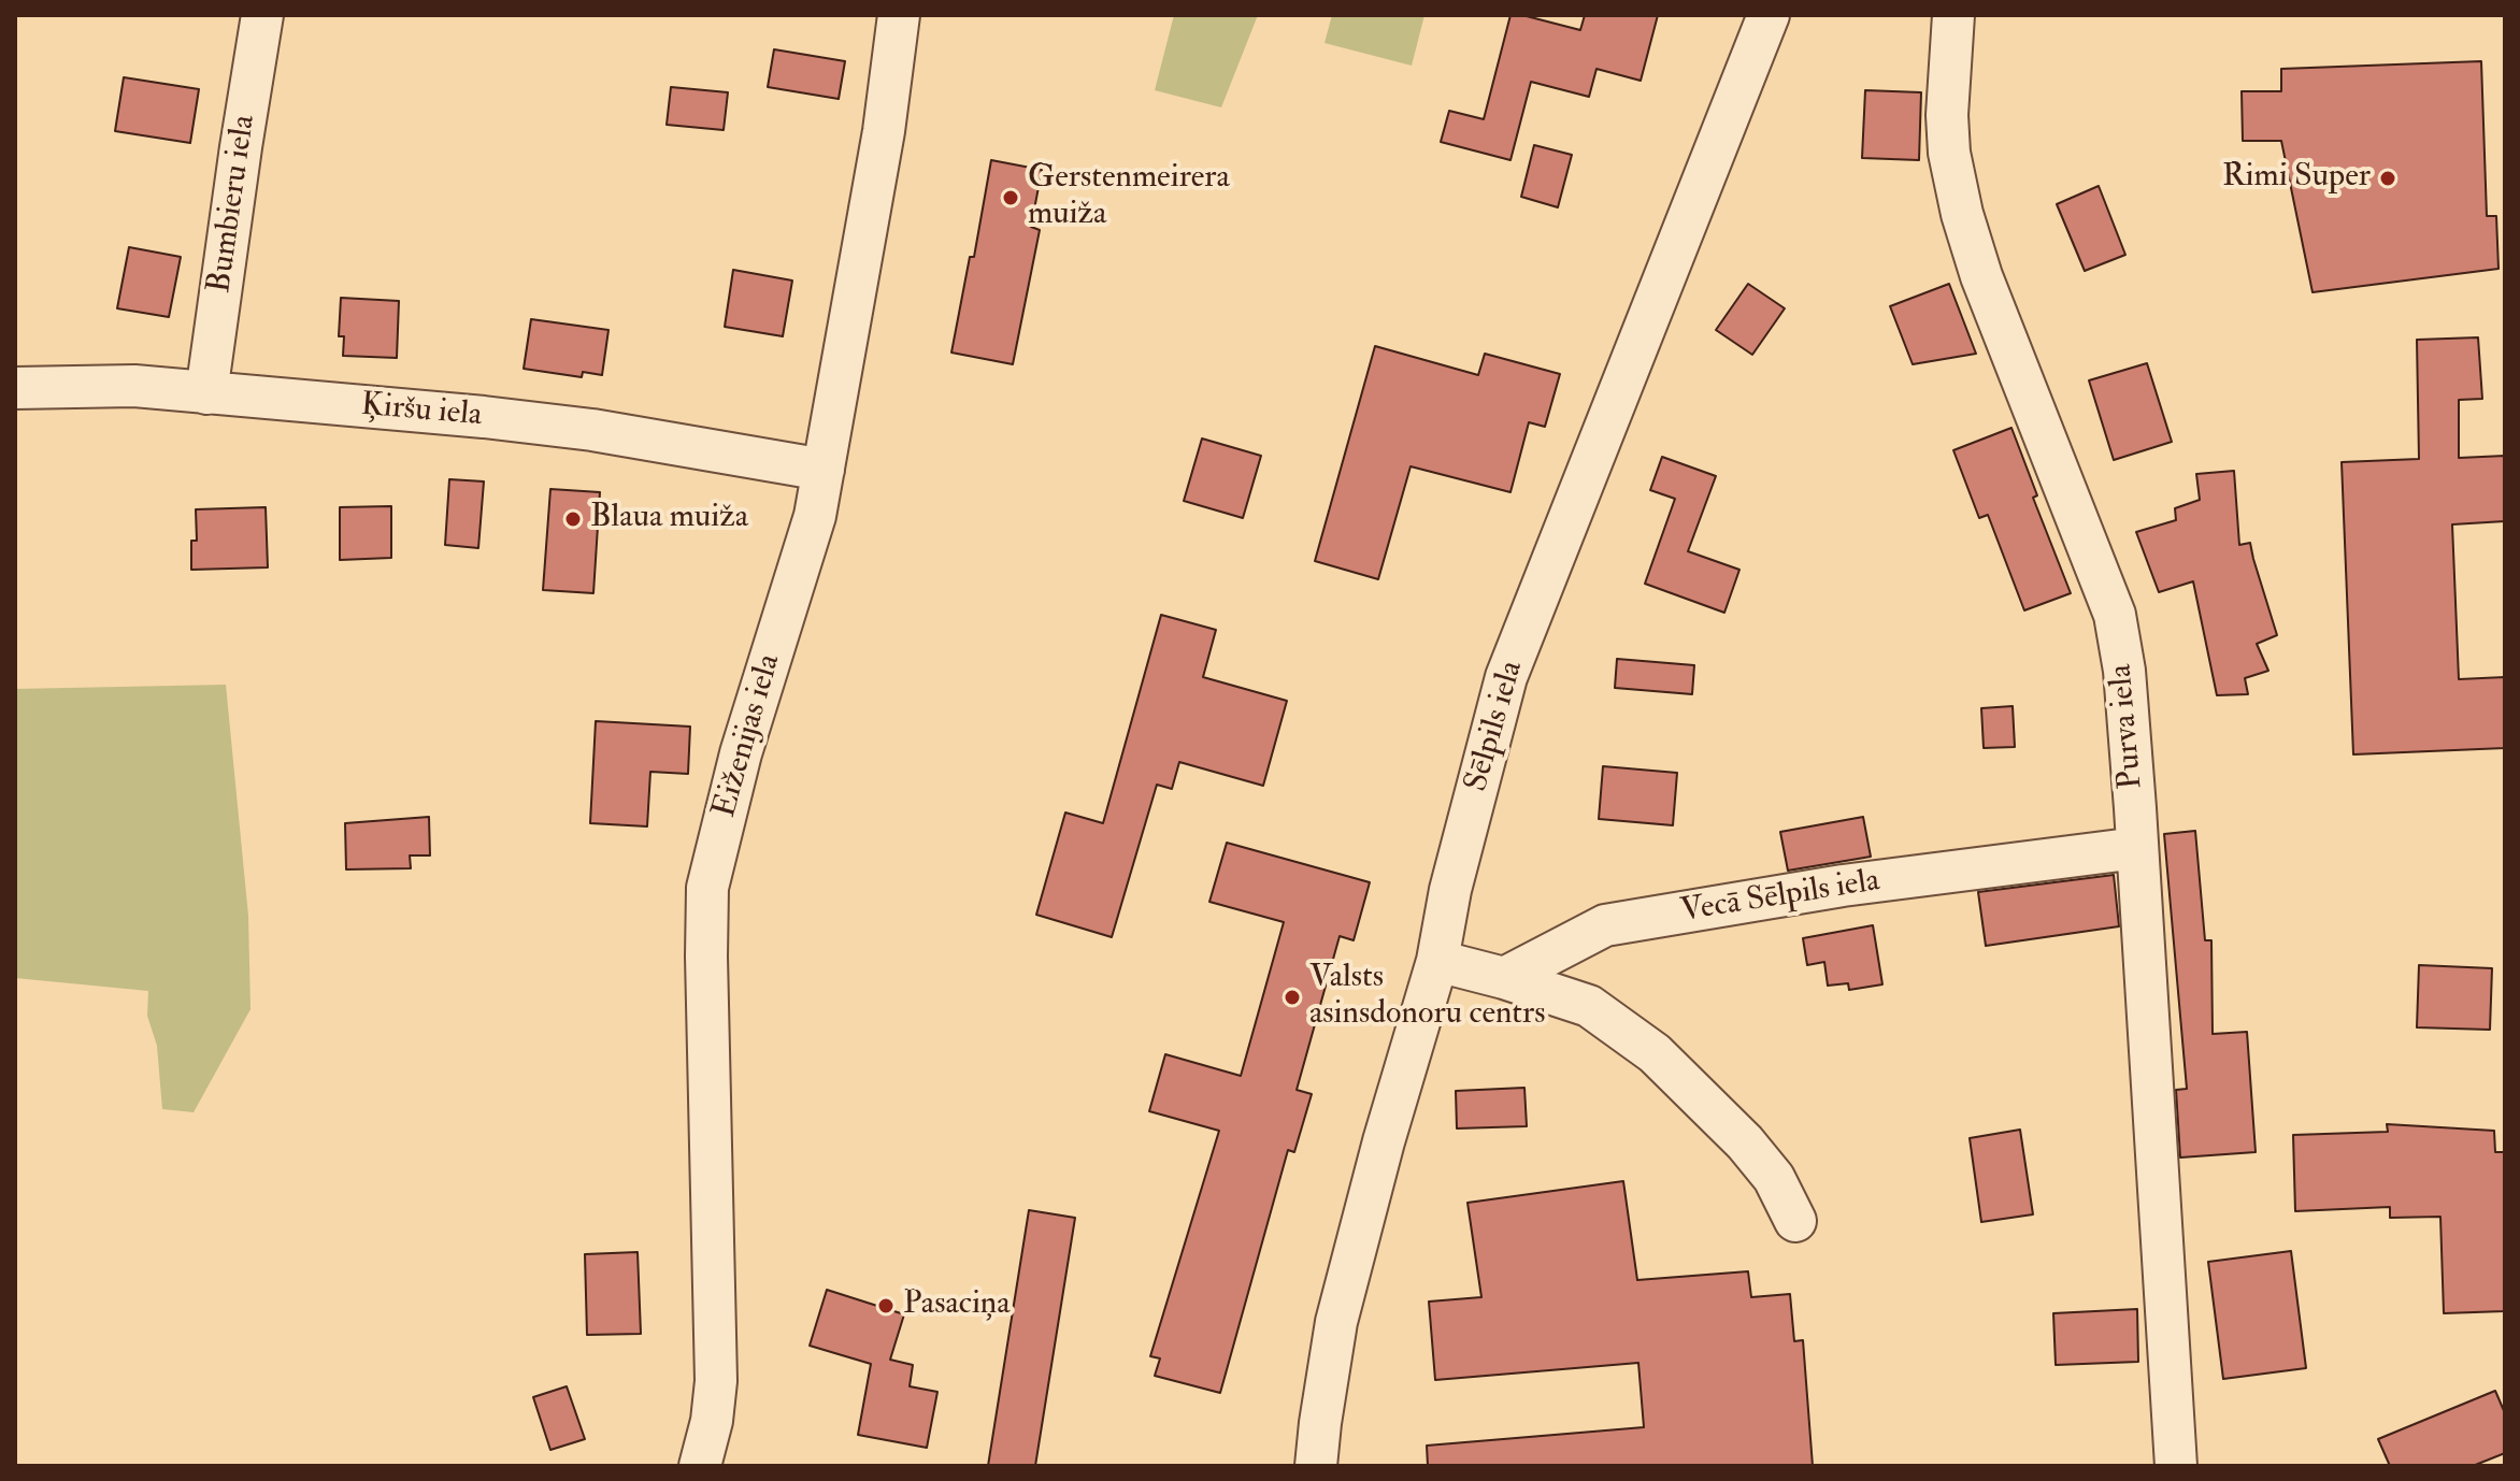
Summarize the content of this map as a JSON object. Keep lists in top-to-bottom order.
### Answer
{
  "streets": {
    "street": [
      "Bumbieru iela",
      "Ķiršu iela",
      "Sēlpils iela",
      "Purva iela",
      "Eiženijas iela",
      "Vecā Sēlpils iela"
    ]
  },
  "crossings": [
    ["Bumbieru iela", "Ķiršu iela"],
    ["Ķiršu iela", "Eiženijas iela"],
    ["Purva iela", "Vecā Sēlpils iela"]
  ],
  "places": [
    "Rimi Super",
    "Gerstenmeirera muiža",
    "Blaua muiža",
    "Valsts asinsdonoru centrs",
    "Pasaciņa"
  ]
}
